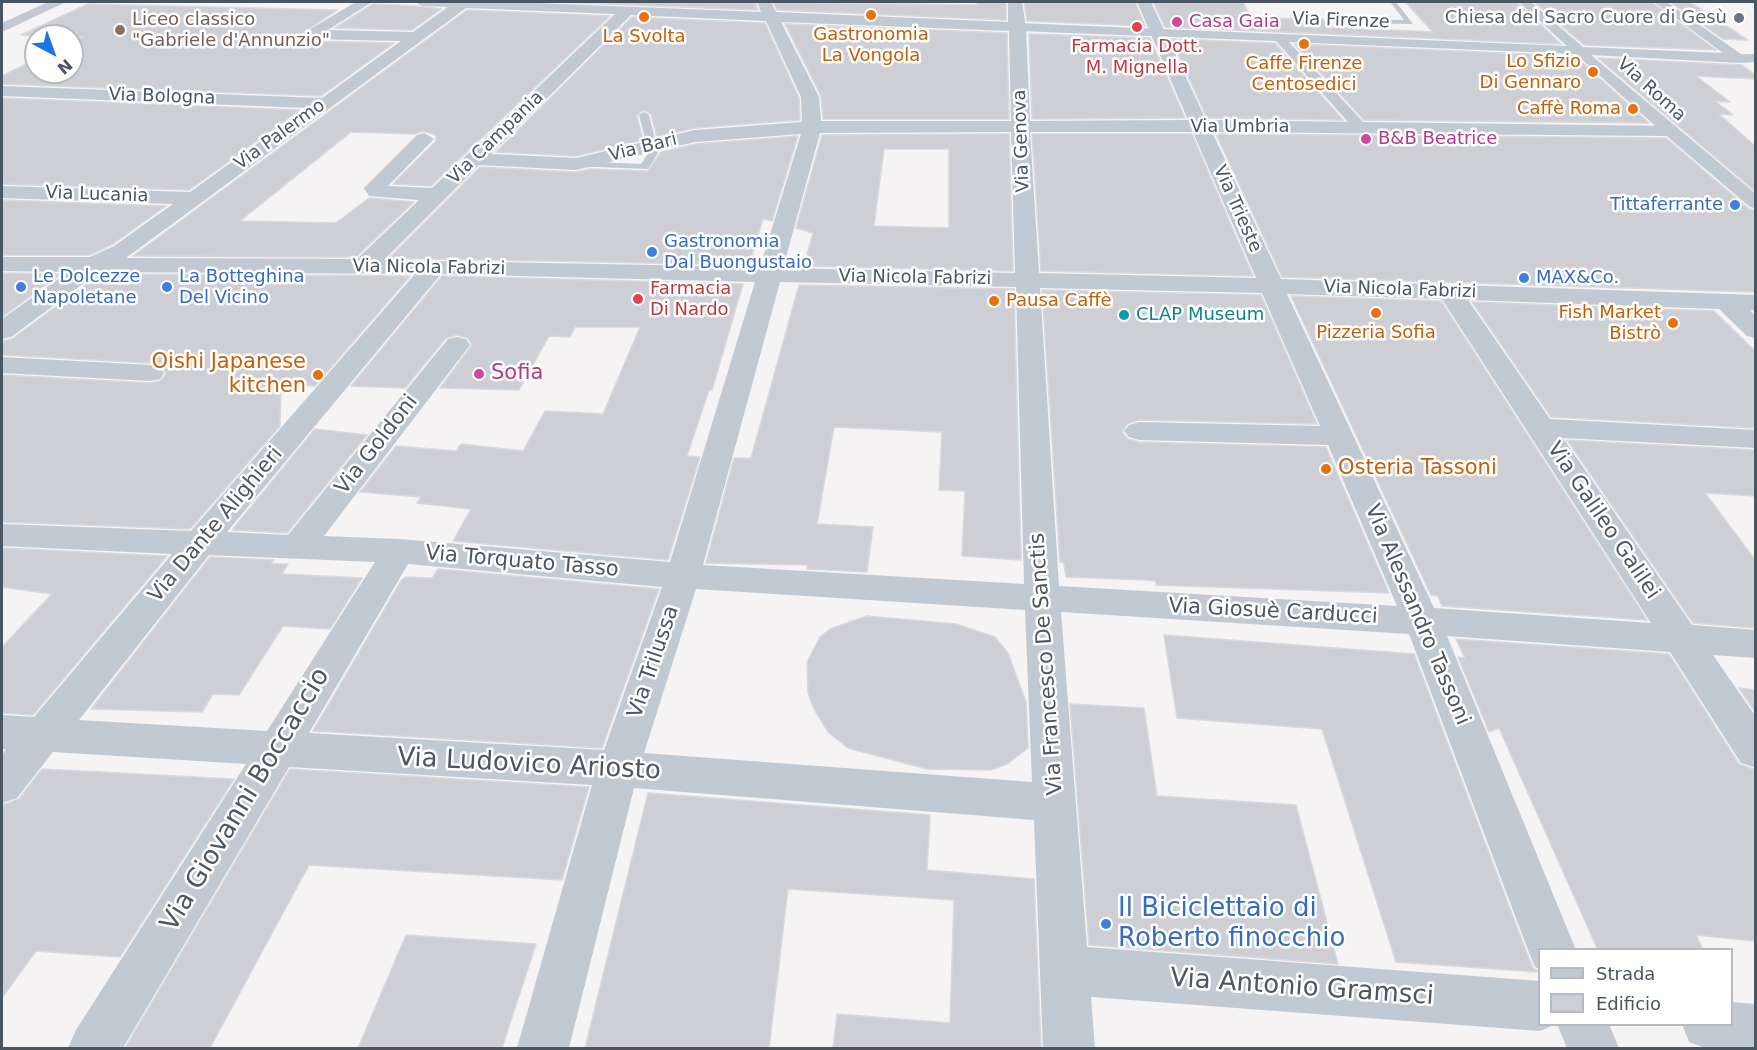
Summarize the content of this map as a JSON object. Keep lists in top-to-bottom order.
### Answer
{
  "streets": {
    "street": [
      "Via Firenze",
      "Via Roma",
      "Via Bologna",
      "Via Umbria",
      "Via Palermo",
      "Via Campania",
      "Via Genova",
      "Via Bari",
      "Via Lucania",
      "Via Trieste",
      "Via Nicola Fabrizi",
      "Via Goldoni",
      "Via Galileo Galilei",
      "Via Dante Alighieri",
      "Via Torquato Tasso",
      "Via Giosuè Carducci",
      "Via Alessandro Tassoni",
      "Via Trilussa",
      "Via Francesco De Sanctis",
      "Via Ludovico Ariosto",
      "Via Giovanni Boccaccio",
      "Via Antonio Gramsci"
    ]
  },
  "crossings": [
    ["Via Firenze", "Via Roma"],
    ["Via Firenze", "Via Palermo"],
    ["Via Firenze", "Via Campania"],
    ["Via Firenze", "Via Genova"],
    ["Via Firenze", "Via Trieste"],
    ["Via Firenze", "Via Trilussa"],
    ["Via Roma", "Via Umbria"],
    ["Via Bologna", "Via Palermo"],
    ["Via Umbria", "Via Genova"],
    ["Via Umbria", "Via Bari"],
    ["Via Umbria", "Via Trieste"],
    ["Via Umbria", "Via Trilussa"],
    ["Via Palermo", "Via Lucania"],
    ["Via Palermo", "Via Nicola Fabrizi"],
    ["Via Campania", "Via Bari"],
    ["Via Campania", "Via Nicola Fabrizi"],
    ["Via Genova", "Via Nicola Fabrizi"],
    ["Via Genova", "Via Francesco De Sanctis"],
    ["Via Bari", "Via Trilussa"],
    ["Via Trieste", "Via Nicola Fabrizi"],
    ["Via Trieste", "Via Alessandro Tassoni"],
    ["Via Nicola Fabrizi", "Via Galileo Galilei"],
    ["Via Nicola Fabrizi", "Via Dante Alighieri"],
    ["Via Nicola Fabrizi", "Via Alessandro Tassoni"],
    ["Via Nicola Fabrizi", "Via Trilussa"],
    ["Via Nicola Fabrizi", "Via Francesco De Sanctis"],
    ["Via Goldoni", "Via Torquato Tasso"],
    ["Via Galileo Galilei", "Via Giosuè Carducci"],
    ["Via Dante Alighieri", "Via Torquato Tasso"],
    ["Via Dante Alighieri", "Via Ludovico Ariosto"],
    ["Via Torquato Tasso", "Via Giosuè Carducci"],
    ["Via Torquato Tasso", "Via Trilussa"],
    ["Via Torquato Tasso", "Via Francesco De Sanctis"],
    ["Via Torquato Tasso", "Via Giovanni Boccaccio"],
    ["Via Giosuè Carducci", "Via Alessandro Tassoni"],
    ["Via Giosuè Carducci", "Via Francesco De Sanctis"],
    ["Via Trilussa", "Via Ludovico Ariosto"],
    ["Via Francesco De Sanctis", "Via Ludovico Ariosto"],
    ["Via Francesco De Sanctis", "Via Antonio Gramsci"],
    ["Via Ludovico Ariosto", "Via Giovanni Boccaccio"]
  ],
  "places": [
    "Gastronomia La Vongola",
    "La Svolta",
    "Chiesa del Sacro Cuore di Gesù",
    "Casa Gaia",
    "Farmacia Dott. M. Mignella",
    "Liceo classico \"Gabriele d'Annunzio\"",
    "Caffe Firenze Centosedici",
    "Lo Sfizio Di Gennaro",
    "Caffè Roma",
    "B&B Beatrice",
    "Tittaferrante",
    "Gastronomia Dal Buongustaio",
    "MAX&Co.",
    "Le Dolcezze Napoletane",
    "La Botteghina Del Vicino",
    "Farmacia Di Nardo",
    "Pausa Caffè",
    "Pizzeria Sofia",
    "CLAP Museum",
    "Fish Market Bistrò",
    "Sofia",
    "Oishi Japanese kitchen",
    "Osteria Tassoni",
    "Il Biciclettaio di Roberto finocchio"
  ],
  "legend": ["Strada", "Edificio"],
  "north": "bottom right"
}
